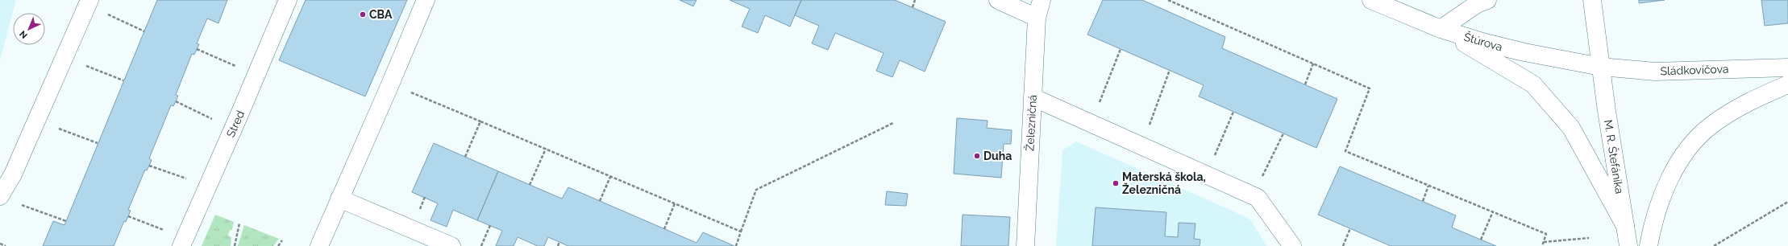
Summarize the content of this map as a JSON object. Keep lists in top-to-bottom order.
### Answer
{
  "streets": {
    "street": [
      "Štúrova",
      "Sládkovičova",
      "Železničná",
      "Stred",
      "M. R. Štefánika"
    ]
  },
  "crossings": [
    ["Štúrova", "Sládkovičova"],
    ["Štúrova", "M. R. Štefánika"],
    ["Sládkovičova", "M. R. Štefánika"]
  ],
  "places": ["CBA", "Duha", "Materská škola, Železničná"],
  "north": "bottom left"
}
